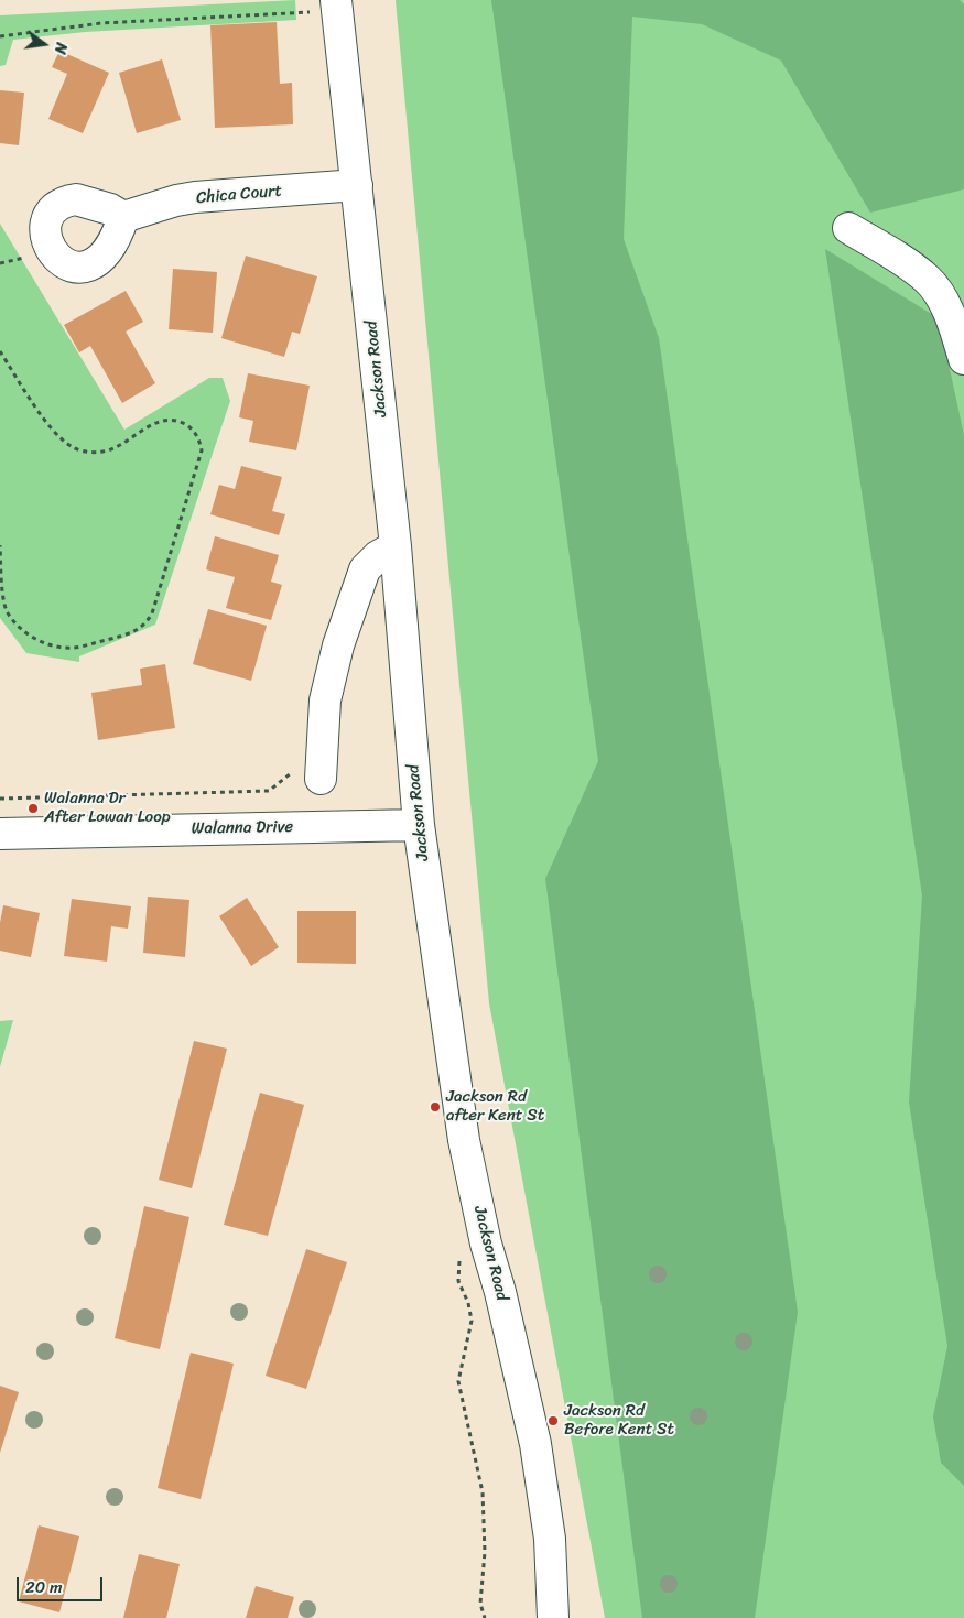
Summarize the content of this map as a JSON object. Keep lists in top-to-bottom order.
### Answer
{
  "streets": {
    "street": ["Chica Court", "Jackson Road", "Walanna Drive"]
  },
  "crossings": [
    ["Chica Court", "Jackson Road"],
    ["Jackson Road", "Walanna Drive"]
  ],
  "places": ["Walanna Dr After Lowan Loop", "Jackson Rd after Kent St", "Jackson Rd Before Kent St"],
  "scale_bar": "20 m",
  "north": "right"
}
